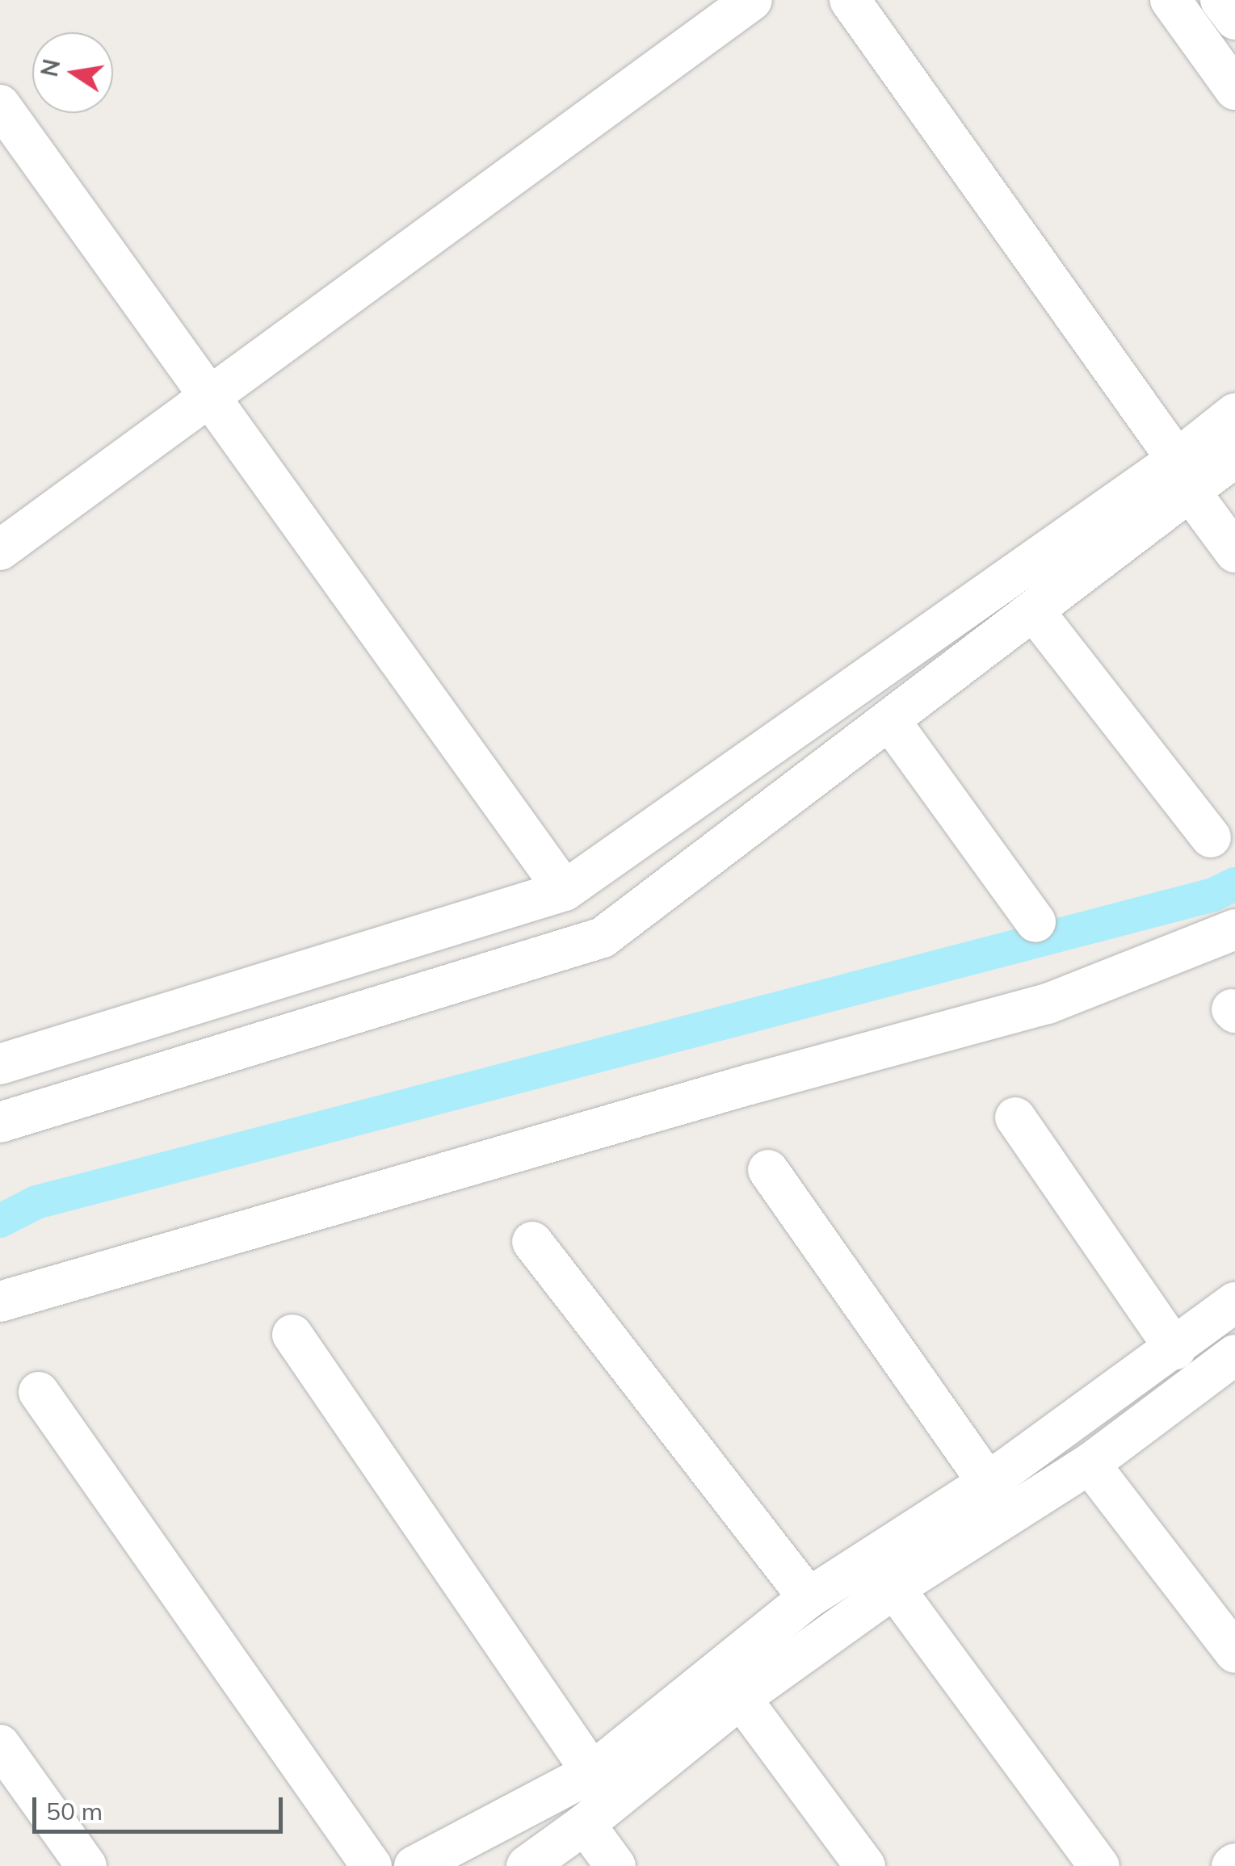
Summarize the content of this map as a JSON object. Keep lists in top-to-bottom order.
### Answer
{
  "scale_bar": "50 m",
  "north": "left"
}
